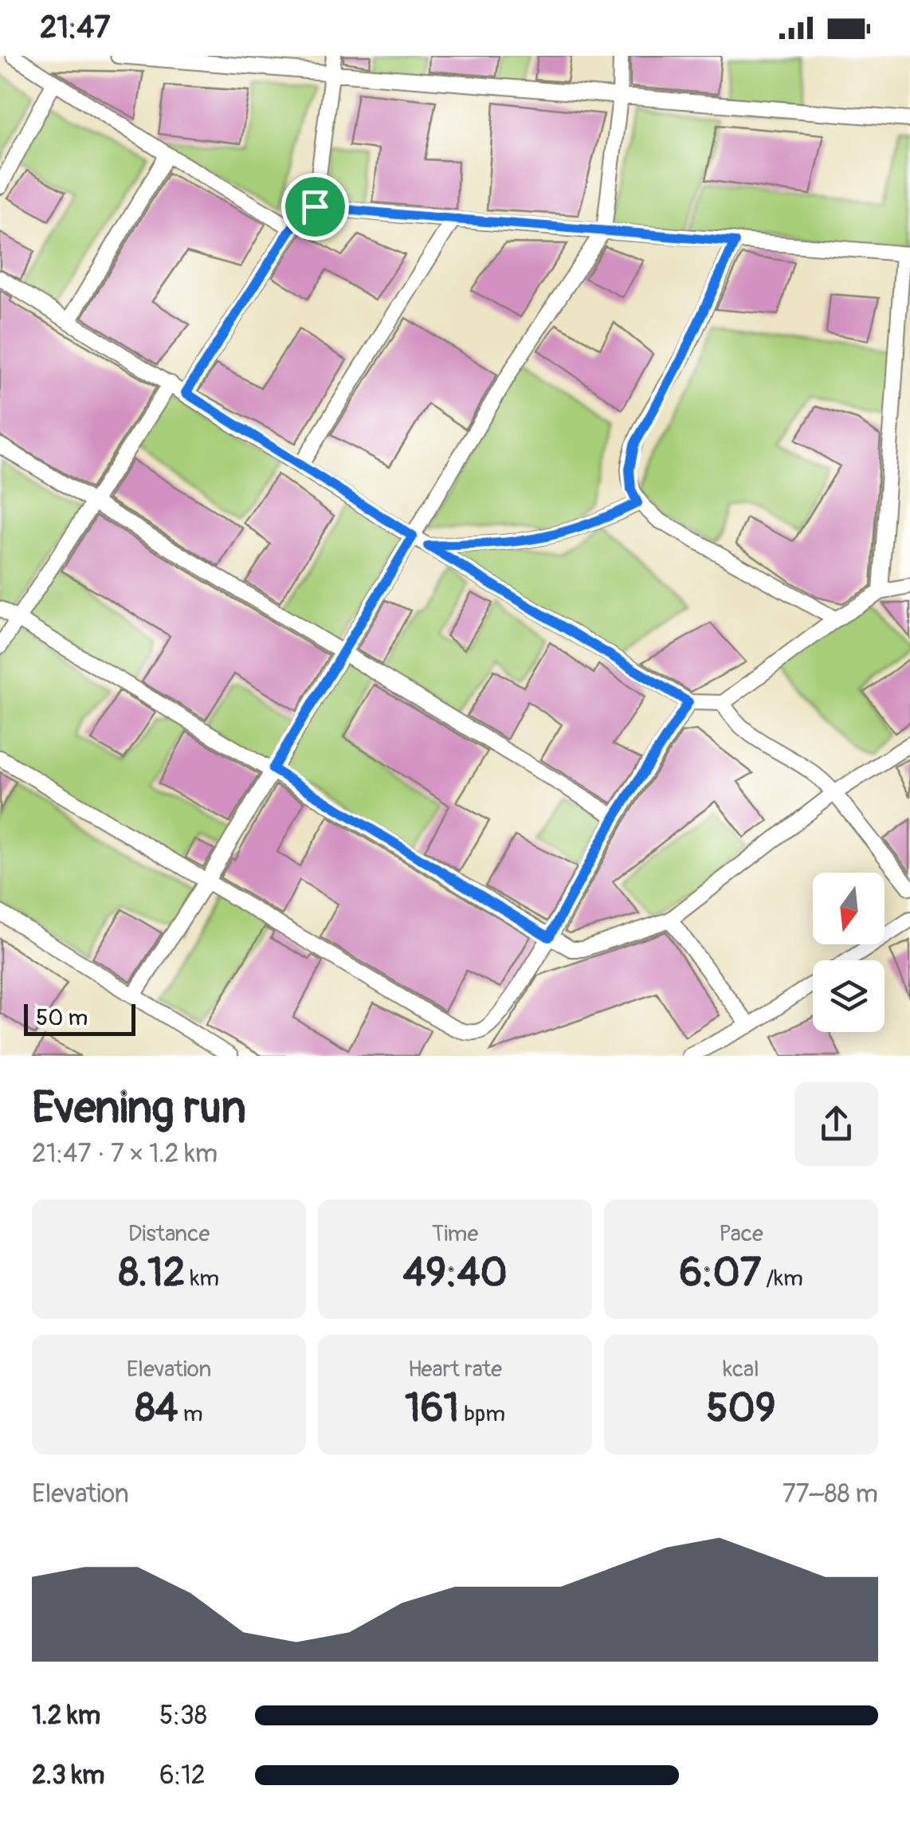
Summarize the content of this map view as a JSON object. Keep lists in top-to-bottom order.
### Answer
{
  "scale_bar": "50 m",
  "north": "bottom",
  "page": {
    "status": "21:47",
    "scale": "50 m",
    "heading": ["Evening run", "21:47 · 7 × 1.2 km"],
    "stats": [
      ["Distance", "8.12 km"],
      ["Time", "49:40"],
      ["Pace", "6:07 /km"],
      ["Elevation", "84 m"],
      ["Heart rate", "161 bpm"],
      ["kcal", "509"]
    ],
    "chart": ["Elevation", "77–88 m"],
    "list": [
      {
        "name": "1.2 km",
        "note": "5:38"
      },
      {
        "name": "2.3 km",
        "note": "6:12"
      }
    ]
  }
}
